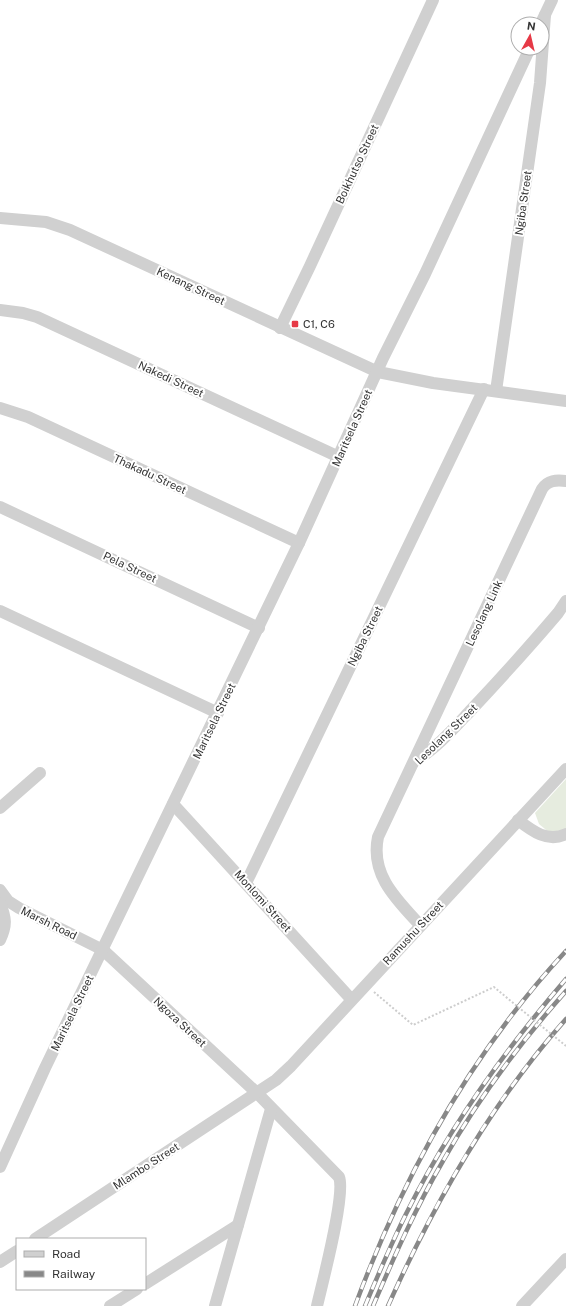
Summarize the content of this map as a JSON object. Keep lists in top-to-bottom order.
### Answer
{
  "streets": {
    "street": [
      "Boikhutso Street",
      "Ngiba Street",
      "Kenang Street",
      "Nakedi Street",
      "Maritsela Street",
      "Thakadu Street",
      "Pela Street",
      "Lesolang Link",
      "Lesolang Street",
      "Monlomi Street",
      "Marsh Road",
      "Ramushu Street",
      "Ngoza Street",
      "Mlambo Street"
    ]
  },
  "crossings": [
    ["Boikhutso Street", "Kenang Street"],
    ["Ngiba Street", "Kenang Street"],
    ["Ngiba Street", "Monlomi Street"],
    ["Kenang Street", "Maritsela Street"],
    ["Nakedi Street", "Maritsela Street"],
    ["Maritsela Street", "Thakadu Street"],
    ["Maritsela Street", "Pela Street"],
    ["Maritsela Street", "Monlomi Street"],
    ["Maritsela Street", "Marsh Road"],
    ["Maritsela Street", "Ngoza Street"],
    ["Lesolang Link", "Lesolang Street"],
    ["Lesolang Street", "Ramushu Street"],
    ["Monlomi Street", "Ramushu Street"],
    ["Marsh Road", "Ngoza Street"],
    ["Ramushu Street", "Ngoza Street"],
    ["Ramushu Street", "Mlambo Street"],
    ["Ngoza Street", "Mlambo Street"]
  ],
  "places": {
    "transit": ["C1, C6"]
  },
  "legend": ["Road", "Railway"],
  "north": "top"
}
